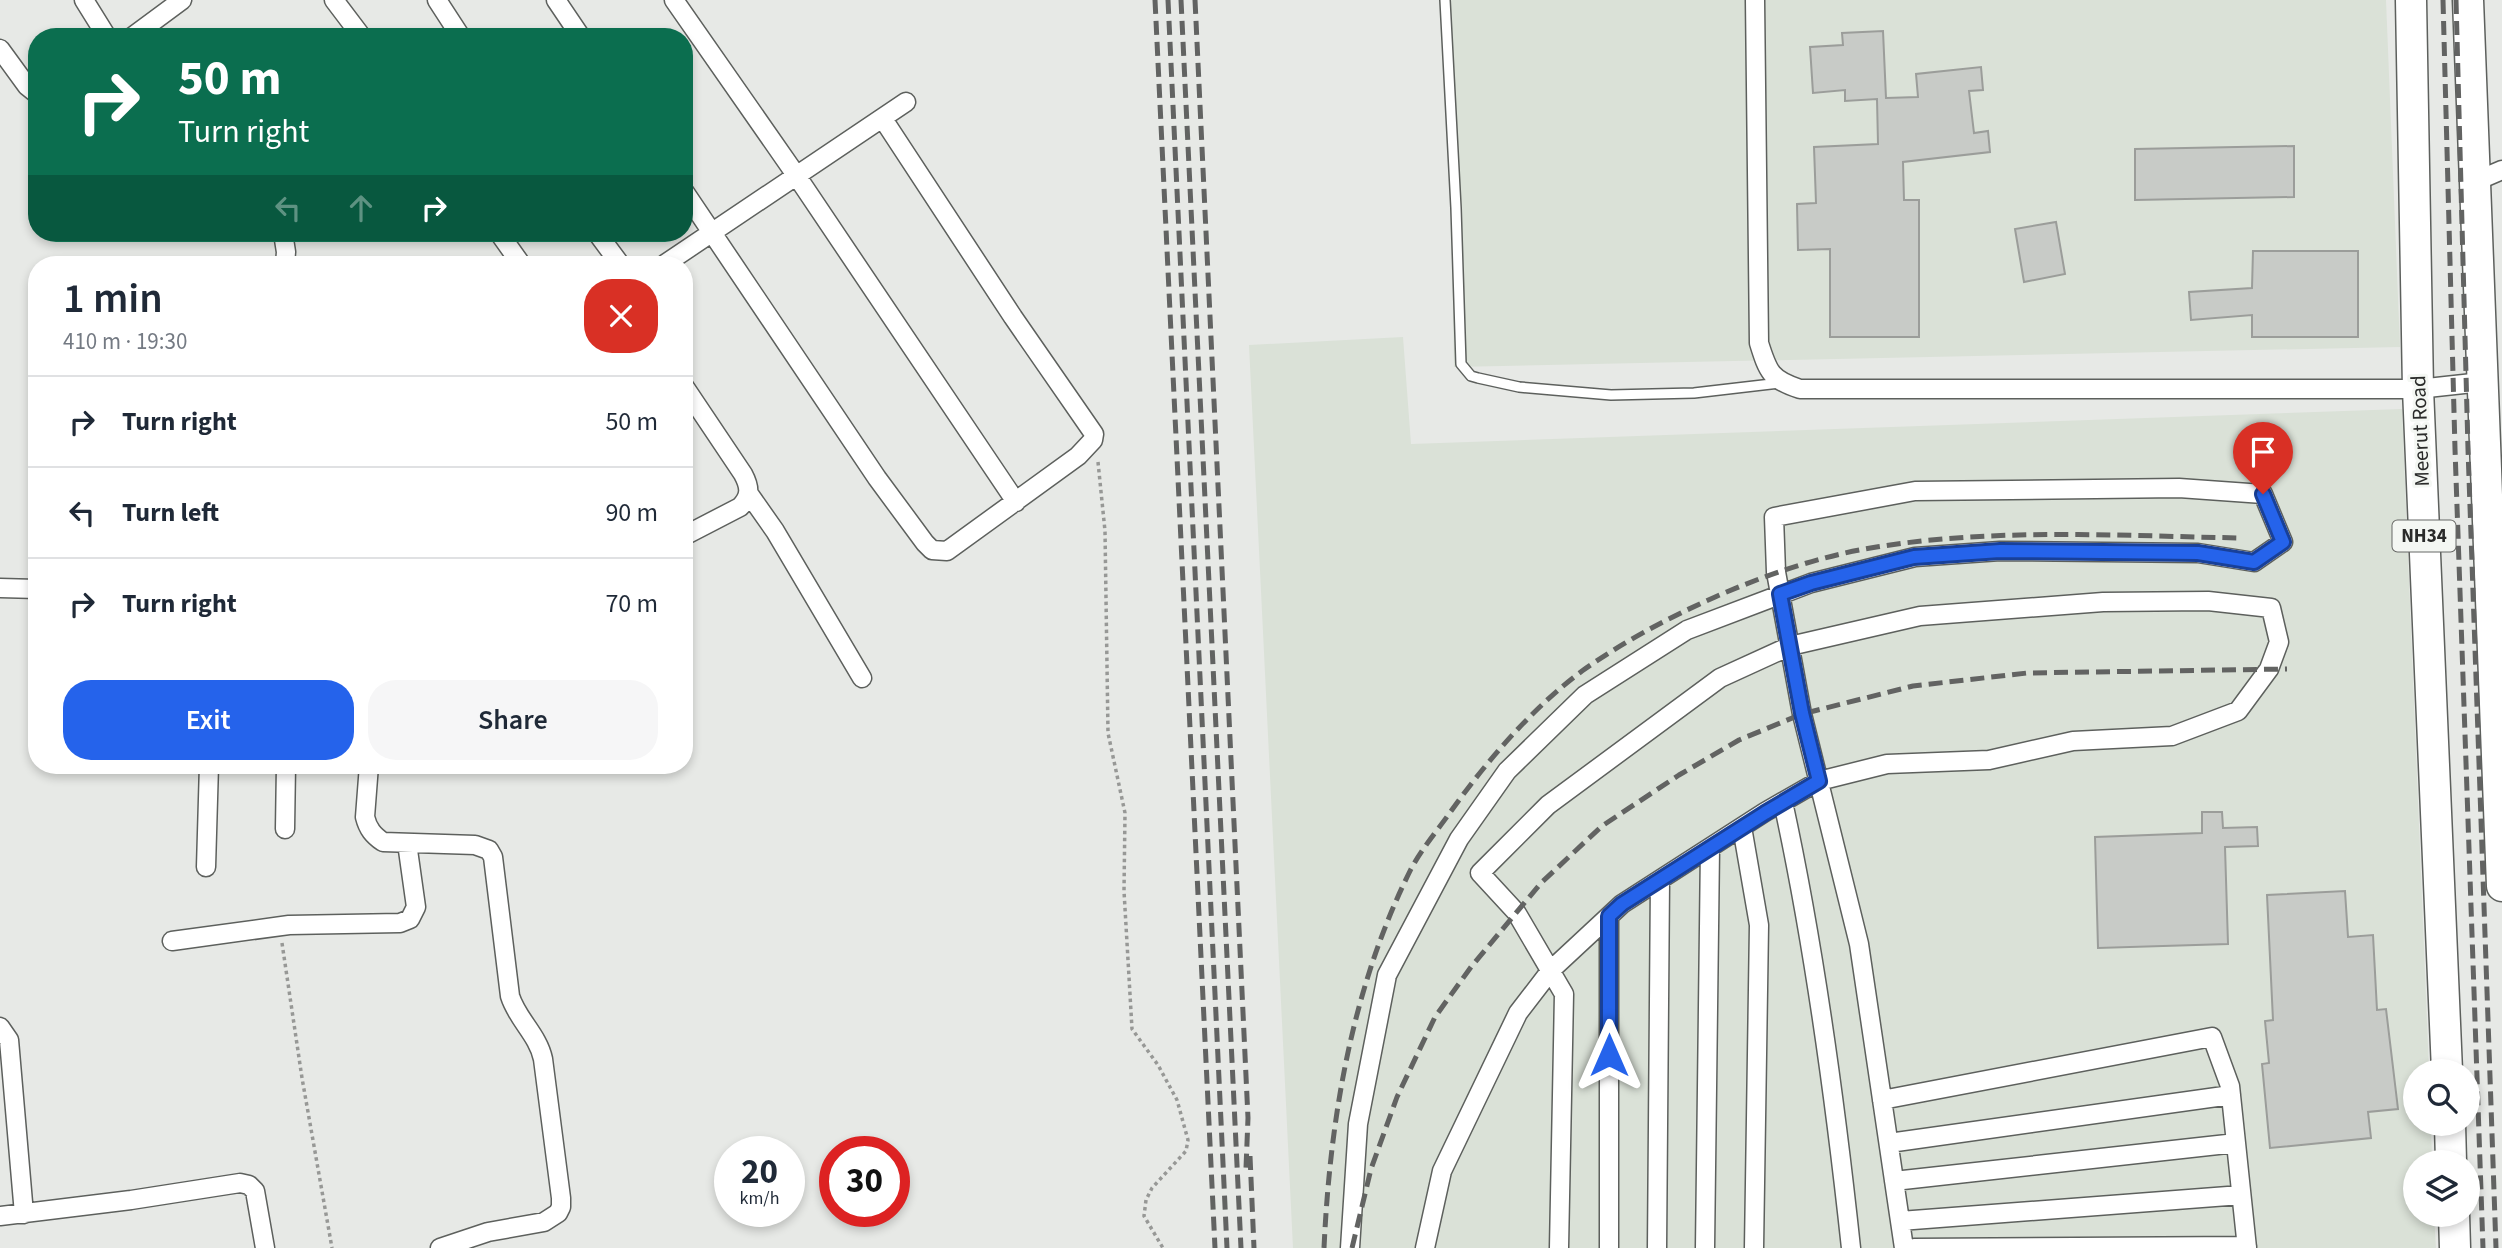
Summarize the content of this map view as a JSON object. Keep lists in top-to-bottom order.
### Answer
{
  "streets": {
    "highway": ["Meerut Road", "NH34"]
  },
  "page": {
    "turn": ["50 m", "Turn right"],
    "heading": ["1 min", "410 m · 19:30"],
    "list": [
      {
        "name": "Turn right",
        "value": "50 m"
      },
      {
        "name": "Turn left",
        "value": "90 m"
      },
      {
        "name": "Turn right",
        "value": "70 m"
      }
    ],
    "buttons": ["Exit", "Share"],
    "speed": "20 km/h",
    "limit": "30"
  }
}
